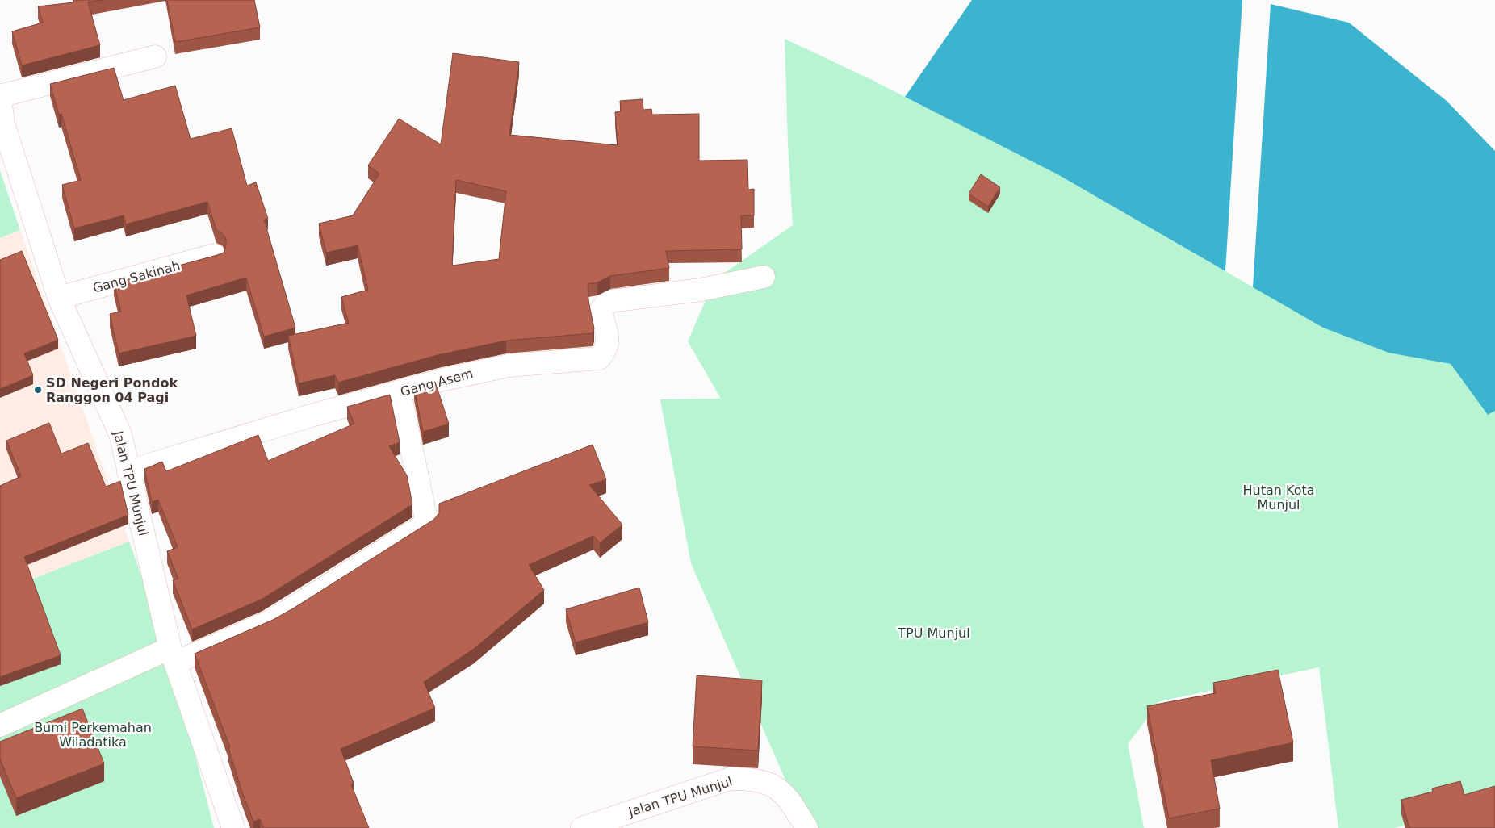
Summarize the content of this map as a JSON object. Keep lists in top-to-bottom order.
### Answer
{
  "streets": {
    "street": ["Gang Sakinah", "Gang Asem", "Jalan TPU Munjul"]
  },
  "crossings": [
    ["Gang Sakinah", "Jalan TPU Munjul"],
    ["Gang Asem", "Jalan TPU Munjul"]
  ],
  "parks": ["Hutan Kota Munjul", "TPU Munjul", "Bumi Perkemahan Wiladatika"],
  "places": ["SD Negeri Pondok Ranggon 04 Pagi"]
}
